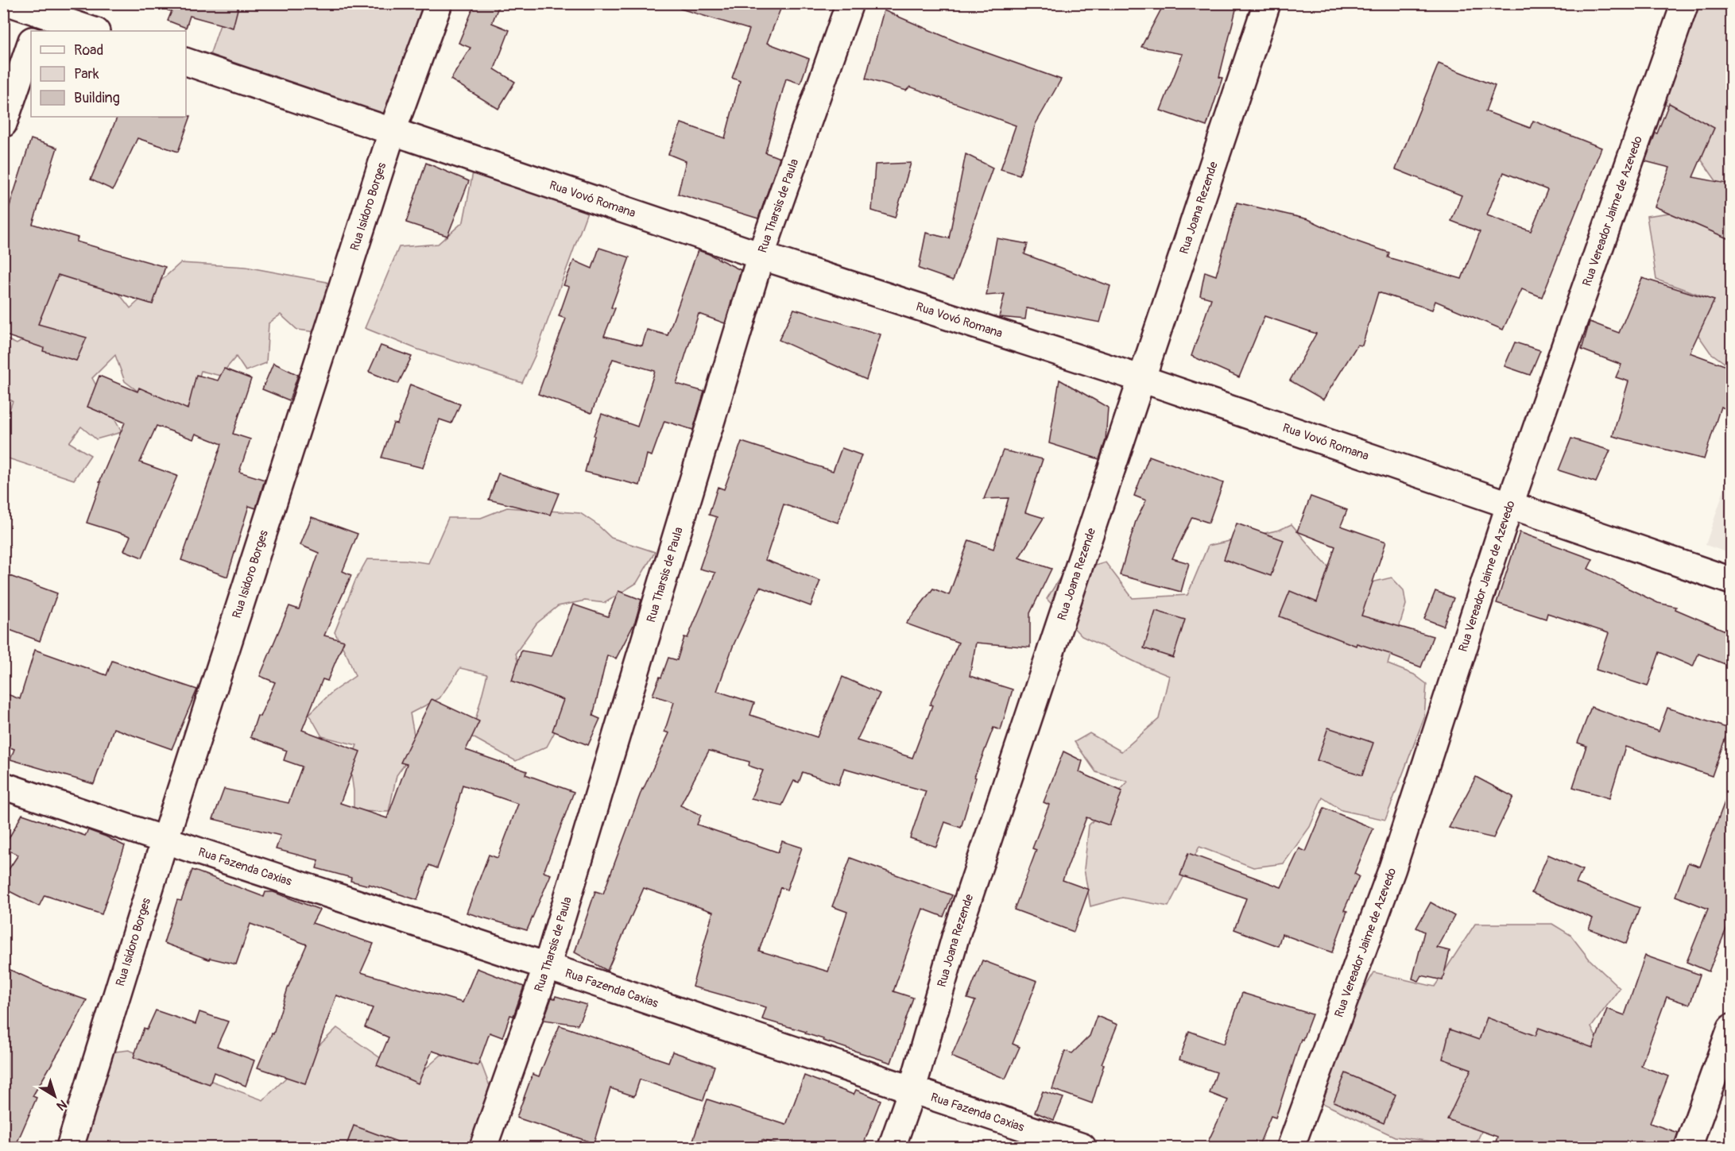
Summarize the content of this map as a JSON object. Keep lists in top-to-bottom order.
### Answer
{
  "streets": {
    "street": [
      "Rua Vovó Romana",
      "Rua Tharsis de Paula",
      "Rua Isidoro Borges",
      "Rua Joana Rezende",
      "Rua Vereador Jaime de Azevedo",
      "Rua Fazenda Caxias"
    ]
  },
  "crossings": [
    ["Rua Vovó Romana", "Rua Tharsis de Paula"],
    ["Rua Vovó Romana", "Rua Isidoro Borges"],
    ["Rua Vovó Romana", "Rua Joana Rezende"],
    ["Rua Vovó Romana", "Rua Vereador Jaime de Azevedo"],
    ["Rua Tharsis de Paula", "Rua Fazenda Caxias"],
    ["Rua Isidoro Borges", "Rua Fazenda Caxias"],
    ["Rua Joana Rezende", "Rua Fazenda Caxias"]
  ],
  "legend": ["Road", "Park", "Building"],
  "north": "bottom right"
}
